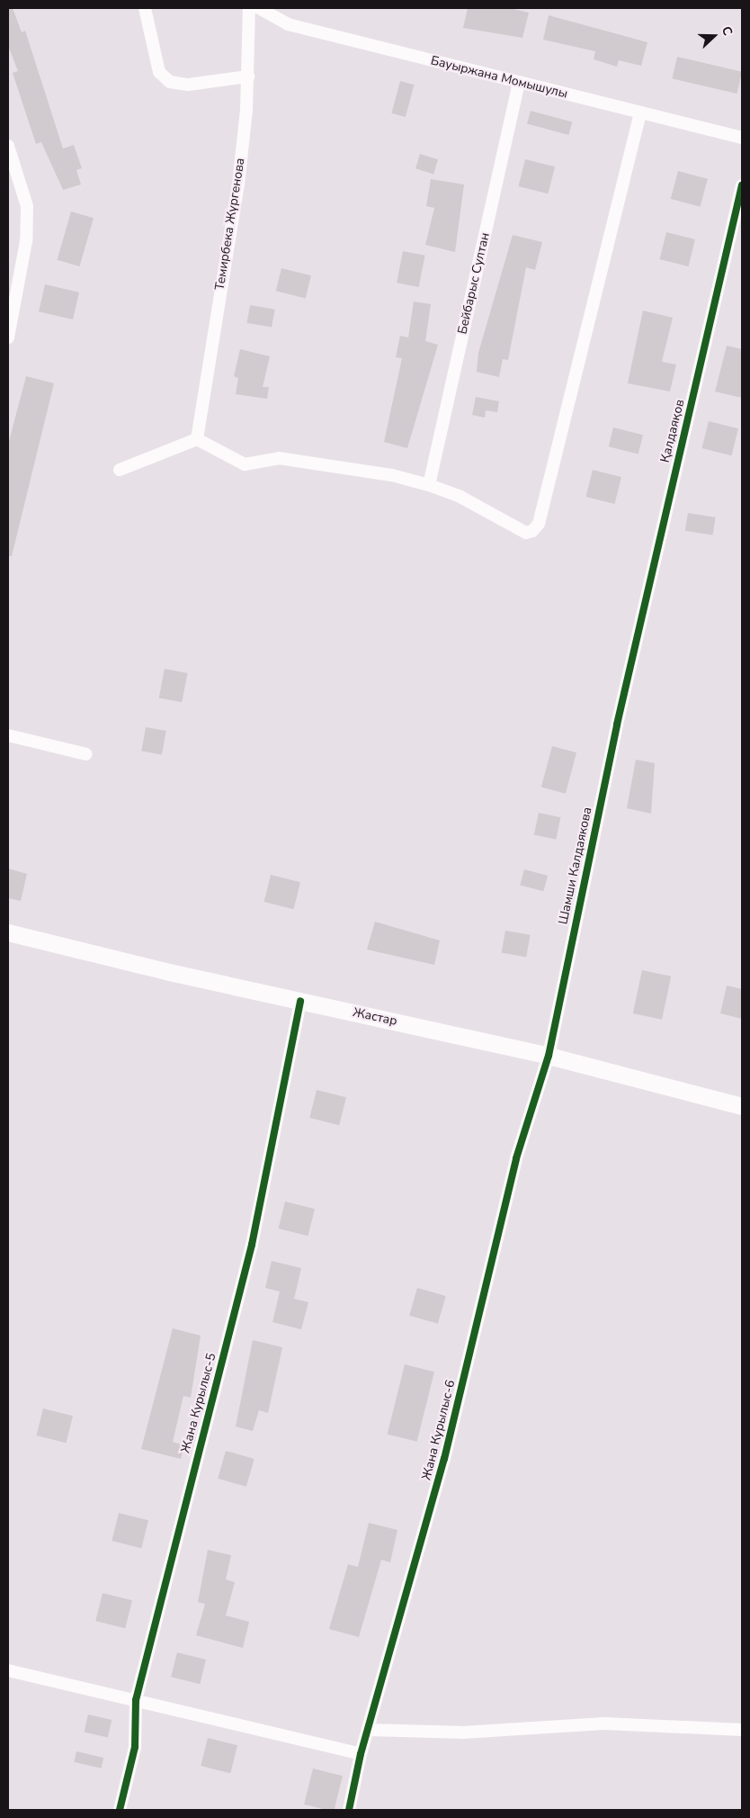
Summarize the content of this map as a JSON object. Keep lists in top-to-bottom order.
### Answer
{
  "streets": {
    "street": [
      "Бауыржана Момышулы",
      "Темирбека Жүргенова",
      "Бейбарыс Султан",
      "Қалдаяқов",
      "Шамши Калдаякова",
      "Жастар",
      "Жана Курылыс-5",
      "Жана Курылыс-6"
    ]
  },
  "crossings": [
    ["Бауыржана Момышулы", "Бейбарыс Султан"],
    ["Қалдаяқов", "Шамши Калдаякова"],
    ["Шамши Калдаякова", "Жастар"],
    ["Шамши Калдаякова", "Жана Курылыс-6"],
    ["Жастар", "Жана Курылыс-5"],
    ["Жастар", "Жана Курылыс-6"]
  ],
  "north": "right"
}
